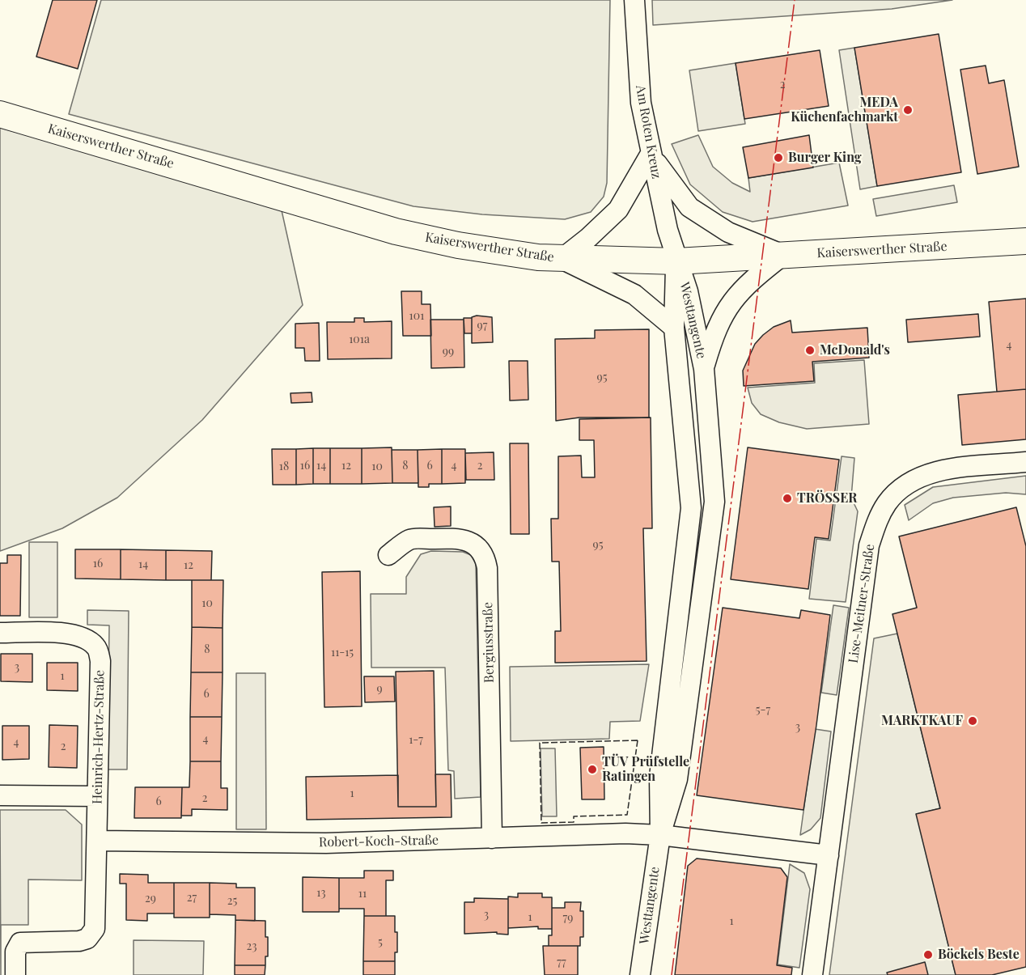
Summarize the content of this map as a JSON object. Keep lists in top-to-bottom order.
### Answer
{
  "streets": {
    "main road": ["Kaiserswerther Straße"],
    "street": [
      "Am Roten Kreuz",
      "Westtangente",
      "Lise-Meitner-Straße",
      "Bergiusstraße",
      "Heinrich-Hertz-Straße",
      "Robert-Koch-Straße"
    ]
  },
  "crossings": [
    ["Am Roten Kreuz", "Kaiserswerther Straße"],
    ["Am Roten Kreuz", "Westtangente"],
    ["Kaiserswerther Straße", "Westtangente"],
    ["Westtangente", "Robert-Koch-Straße"],
    ["Bergiusstraße", "Robert-Koch-Straße"],
    ["Heinrich-Hertz-Straße", "Robert-Koch-Straße"]
  ],
  "places": [
    "MEDA Küchenfachmarkt",
    "Burger King",
    "McDonald's",
    "TRÖSSER",
    "MARKTKAUF",
    "TÜV Prüfstelle Ratingen",
    "Böckels Beste"
  ],
  "house_numbers": [
    "2",
    "101",
    "97",
    "101a",
    "4",
    "99",
    "95",
    "16",
    "14",
    "12",
    "8",
    "6",
    "4",
    "2",
    "18",
    "10",
    "95",
    "16",
    "14",
    "12",
    "10",
    "8",
    "11-15",
    "3",
    "1",
    "9",
    "6",
    "5-7",
    "3",
    "4",
    "1-7",
    "4",
    "2",
    "1",
    "2",
    "6",
    "13",
    "11",
    "27",
    "29",
    "25",
    "3",
    "1",
    "79",
    "1",
    "5",
    "23",
    "77"
  ]
}
